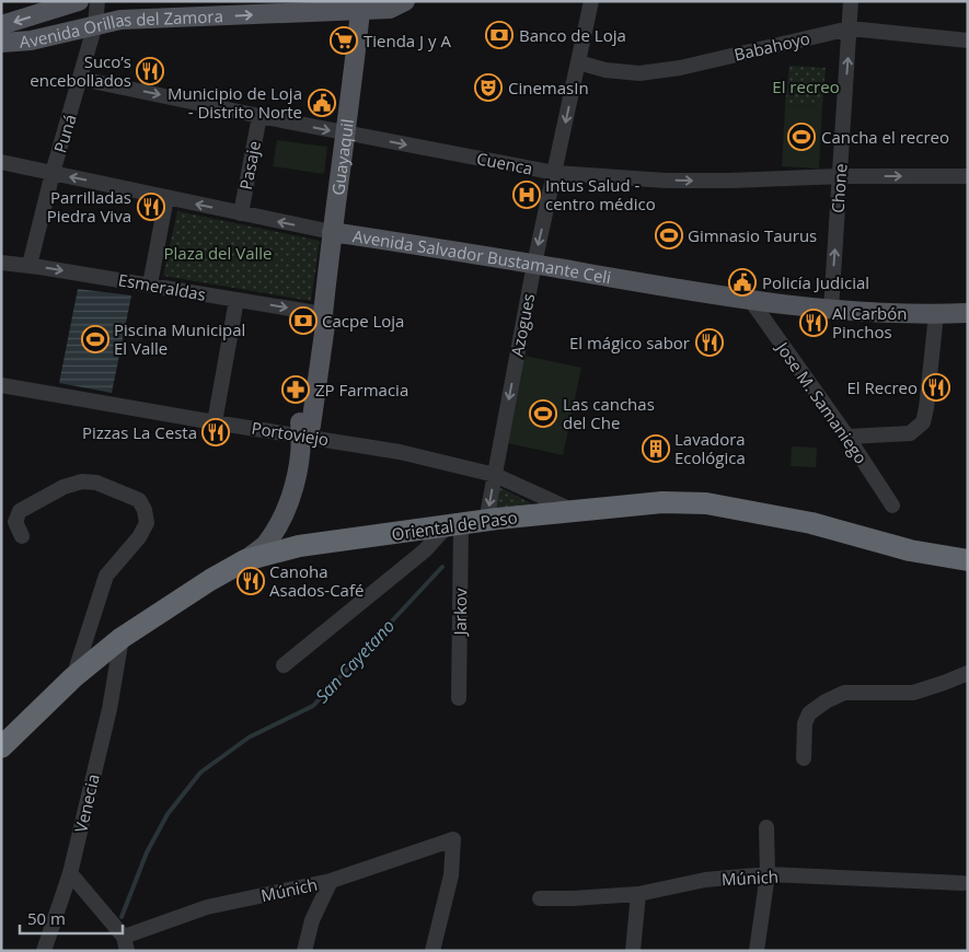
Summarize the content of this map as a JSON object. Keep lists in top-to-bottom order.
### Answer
{
  "streets": {
    "highway": ["Oriental de Paso"],
    "main road": ["Avenida Orillas del Zamora", "Guayaquil", "Avenida Salvador Bustamante Celi"],
    "street": [
      "Babahoyo",
      "Puná",
      "Cuenca",
      "Pasaje",
      "Chone",
      "Esmeraldas",
      "Azogues",
      "Jose M. Samaniego",
      "Portoviejo",
      "Jarkov",
      "Venecia",
      "Múnich"
    ]
  },
  "crossings": [
    ["Avenida Orillas del Zamora", "Puná"],
    ["Avenida Orillas del Zamora", "Guayaquil"],
    ["Babahoyo", "Chone"],
    ["Babahoyo", "Azogues"],
    ["Puná", "Cuenca"],
    ["Puná", "Avenida Salvador Bustamante Celi"],
    ["Puná", "Esmeraldas"],
    ["Guayaquil", "Cuenca"],
    ["Guayaquil", "Avenida Salvador Bustamante Celi"],
    ["Guayaquil", "Esmeraldas"],
    ["Guayaquil", "Portoviejo"],
    ["Guayaquil", "Oriental de Paso"],
    ["Cuenca", "Pasaje"],
    ["Cuenca", "Chone"],
    ["Cuenca", "Azogues"],
    ["Pasaje", "Avenida Salvador Bustamante Celi"],
    ["Chone", "Avenida Salvador Bustamante Celi"],
    ["Avenida Salvador Bustamante Celi", "Azogues"],
    ["Avenida Salvador Bustamante Celi", "Jose M. Samaniego"],
    ["Azogues", "Portoviejo"],
    ["Azogues", "Oriental de Paso"],
    ["Portoviejo", "Oriental de Paso"],
    ["Oriental de Paso", "Jarkov"],
    ["Oriental de Paso", "Venecia"]
  ],
  "one_way": [
    "Cuenca",
    "Chone",
    "Esmeraldas",
    "Azogues"
  ],
  "water": ["San Cayetano"],
  "parks": ["El recreo", "Plaza del Valle"],
  "places": {
    "bank": ["Banco de Loja", "Cacpe Loja"],
    "supermarket": ["Tienda J y A"],
    "restaurant": [
      "Suco’s encebollados",
      "Parrilladas Piedra Viva",
      "Al Carbón Pinchos",
      "El mágico sabor",
      "El Recreo",
      "Pizzas La Cesta",
      "Canoha Asados-Café"
    ],
    "theatre": ["CinemasIn"],
    "public building": ["Municipio de Loja - Distrito Norte", "Policía Judicial"],
    "sports": [
      "Cancha el recreo",
      "Gimnasio Taurus",
      "Piscina Municipal El Valle",
      "Las canchas del Che"
    ],
    "hospital": ["Intus Salud - centro médico"],
    "pharmacy": ["ZP Farmacia"],
    "building": ["Lavadora Ecológica"]
  },
  "scale_bar": "50 m"
}
